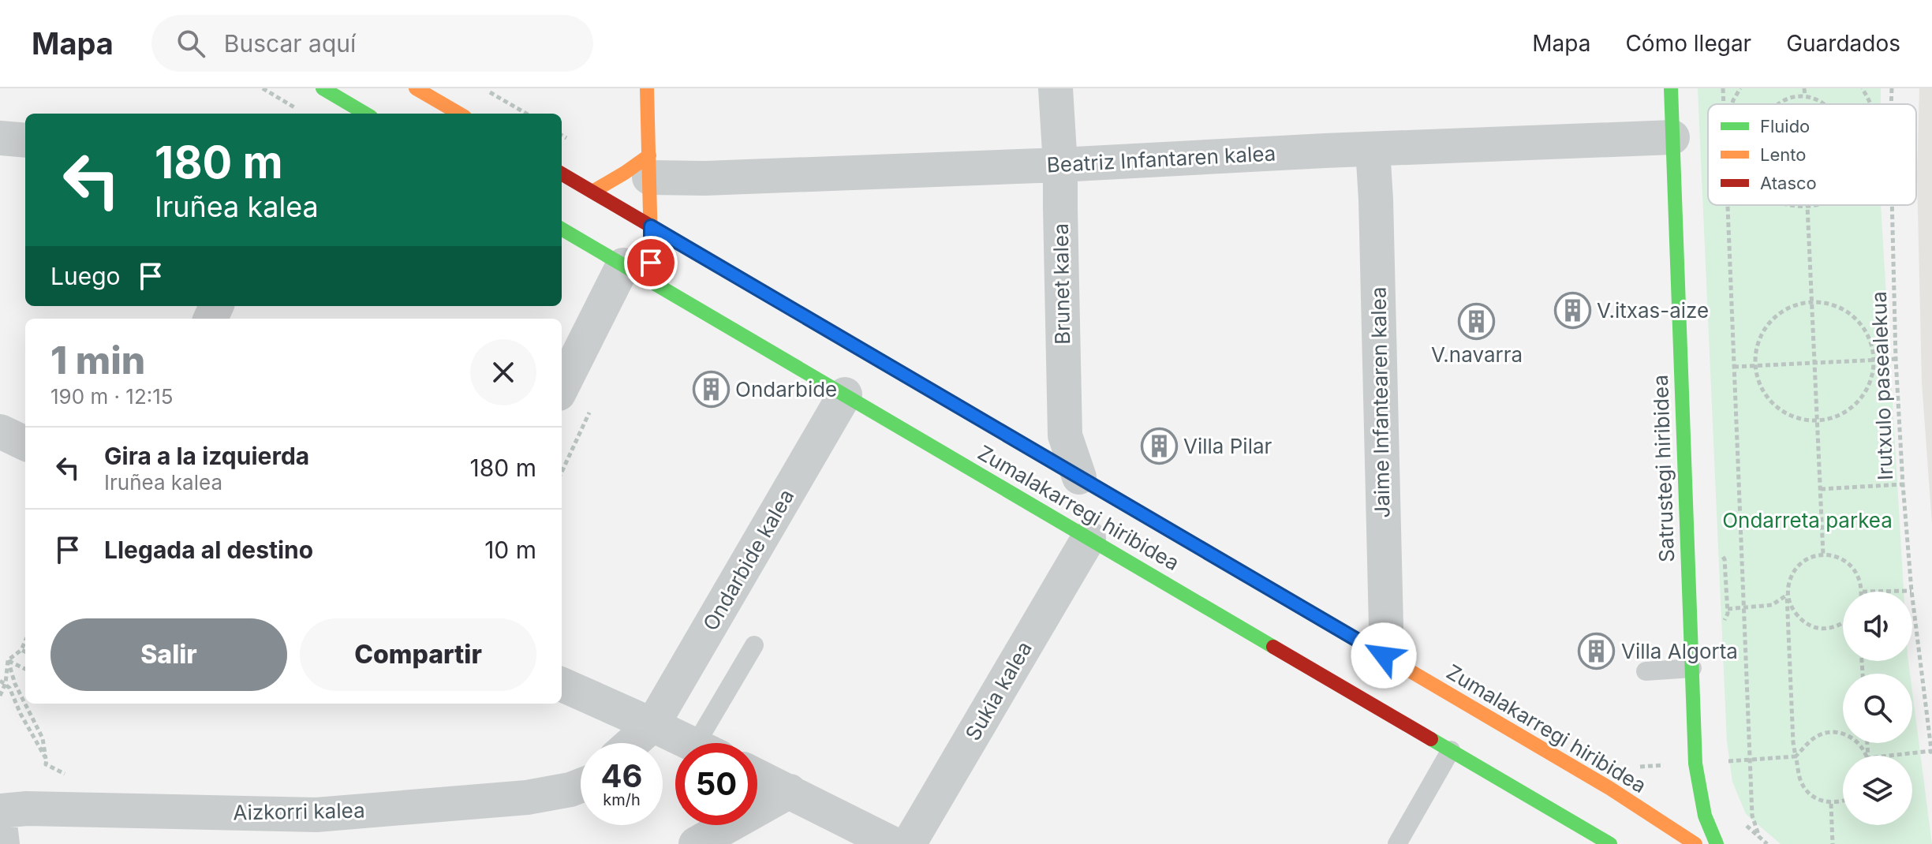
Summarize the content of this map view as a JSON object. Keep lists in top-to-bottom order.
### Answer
{
  "streets": {
    "main road": ["Satrustegi hiribidea", "Zumalakarregi hiribidea"],
    "street": [
      "Beatriz Infantaren kalea",
      "Brunet kalea",
      "Jaime Infantearen kalea",
      "Ondarbide kalea",
      "Sukia kalea",
      "Aizkorri kalea"
    ],
    "path": ["Irutxulo pasealekua"]
  },
  "crossings": [
    ["Beatriz Infantaren kalea", "Brunet kalea"],
    ["Beatriz Infantaren kalea", "Jaime Infantearen kalea"],
    ["Beatriz Infantaren kalea", "Satrustegi hiribidea"],
    ["Brunet kalea", "Zumalakarregi hiribidea"],
    ["Jaime Infantearen kalea", "Zumalakarregi hiribidea"],
    ["Zumalakarregi hiribidea", "Ondarbide kalea"],
    ["Zumalakarregi hiribidea", "Sukia kalea"]
  ],
  "parks": ["Ondarreta parkea"],
  "places": {
    "building": [
      "V.itxas-aize",
      "V.navarra",
      "Ondarbide",
      "Villa Pilar",
      "Villa Algorta"
    ]
  },
  "legend": ["Fluido", "Lento", "Atasco"],
  "page": {
    "header": "Mapa",
    "search": "Buscar aquí",
    "nav": ["Mapa", "Cómo llegar", "Guardados"],
    "turn": ["180 m", "Iruñea kalea"],
    "then": "Luego",
    "heading": ["1 min", "190 m · 12:15"],
    "list": [
      {
        "name": "Gira a la izquierda",
        "note": "Iruñea kalea",
        "value": "180 m"
      },
      {
        "name": "Llegada al destino",
        "value": "10 m"
      }
    ],
    "buttons": ["Salir", "Compartir"],
    "speed": "46 km/h",
    "limit": "50"
  }
}
